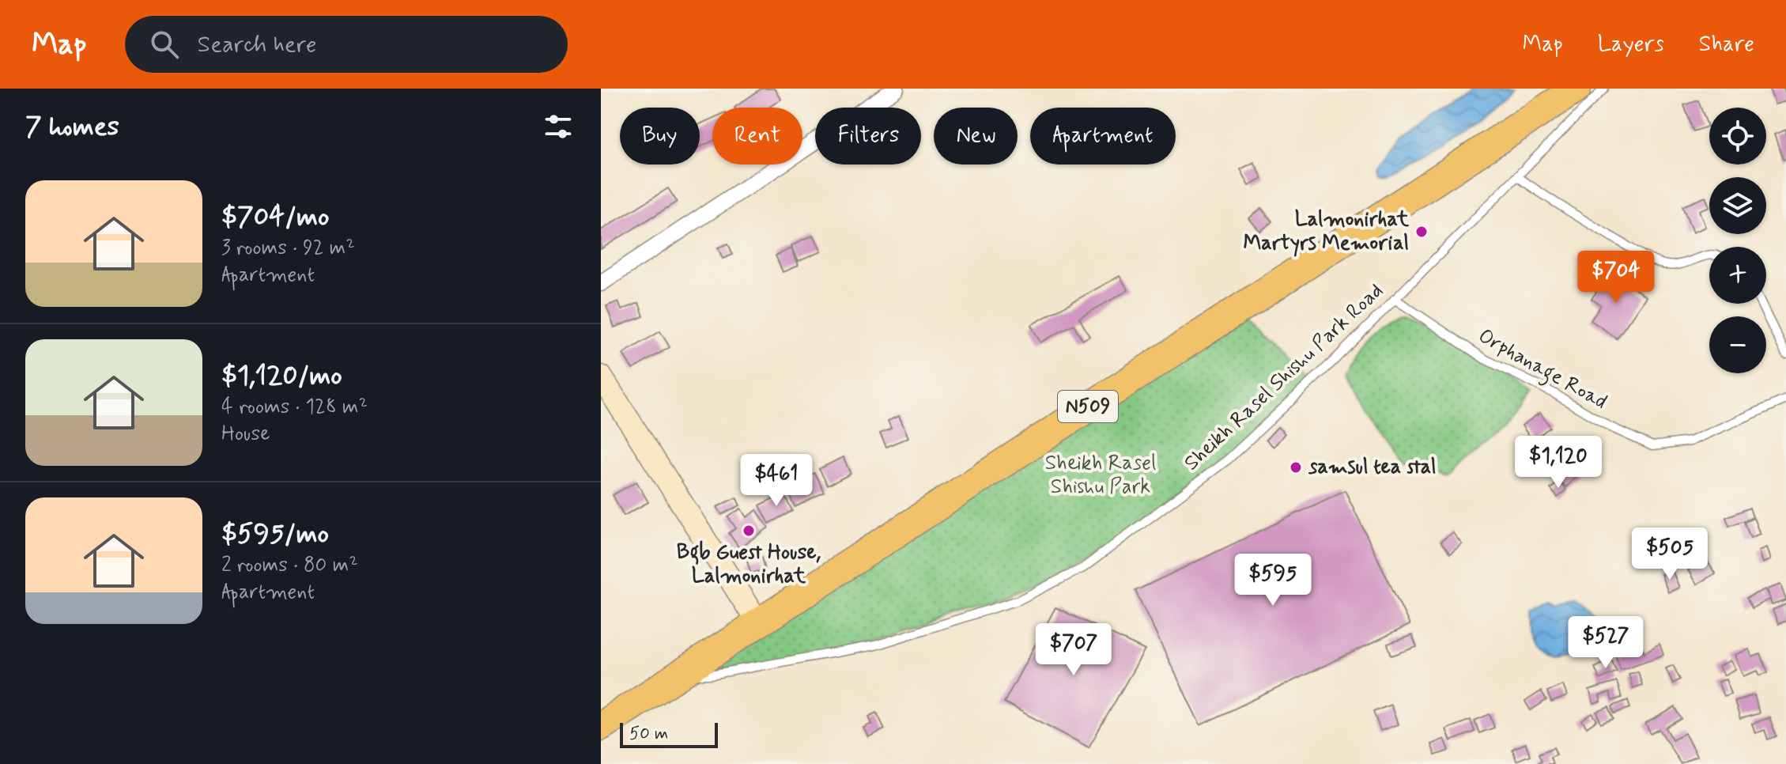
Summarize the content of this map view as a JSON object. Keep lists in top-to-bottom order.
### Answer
{
  "streets": {
    "highway": ["N509"],
    "lane": ["Orphanage Road", "Sheikh Rasel Shishu Park Road"]
  },
  "crossings": [
    ["Orphanage Road", "Sheikh Rasel Shishu Park Road"],
    ["Sheikh Rasel Shishu Park Road", "N509"]
  ],
  "parks": ["Sheikh Rasel Shishu Park"],
  "places": ["Lalmonirhat Martyrs Memorial", "samsul tea stal", "Bgb Guest House, Lalmonirhat"],
  "scale_bar": "50 m",
  "page": {
    "header": "Map",
    "search": "Search here",
    "nav": ["Map", "Layers", "Share"],
    "heading": "7 homes",
    "map_buttons": ["+", "−"],
    "chip": [
      "Buy",
      "Rent",
      "Filters",
      "New",
      "Apartment"
    ],
    "list": [
      {
        "name": "$704/mo",
        "note": "3 rooms · 92 m² · Apartment"
      },
      {
        "name": "$1,120/mo",
        "note": "4 rooms · 128 m² · House"
      },
      {
        "name": "$595/mo",
        "note": "2 rooms · 80 m² · Apartment"
      }
    ],
    "price": [
      "$704",
      "$1,120",
      "$461",
      "$505",
      "$595",
      "$527",
      "$707"
    ],
    "scale": "50 m"
  }
}
